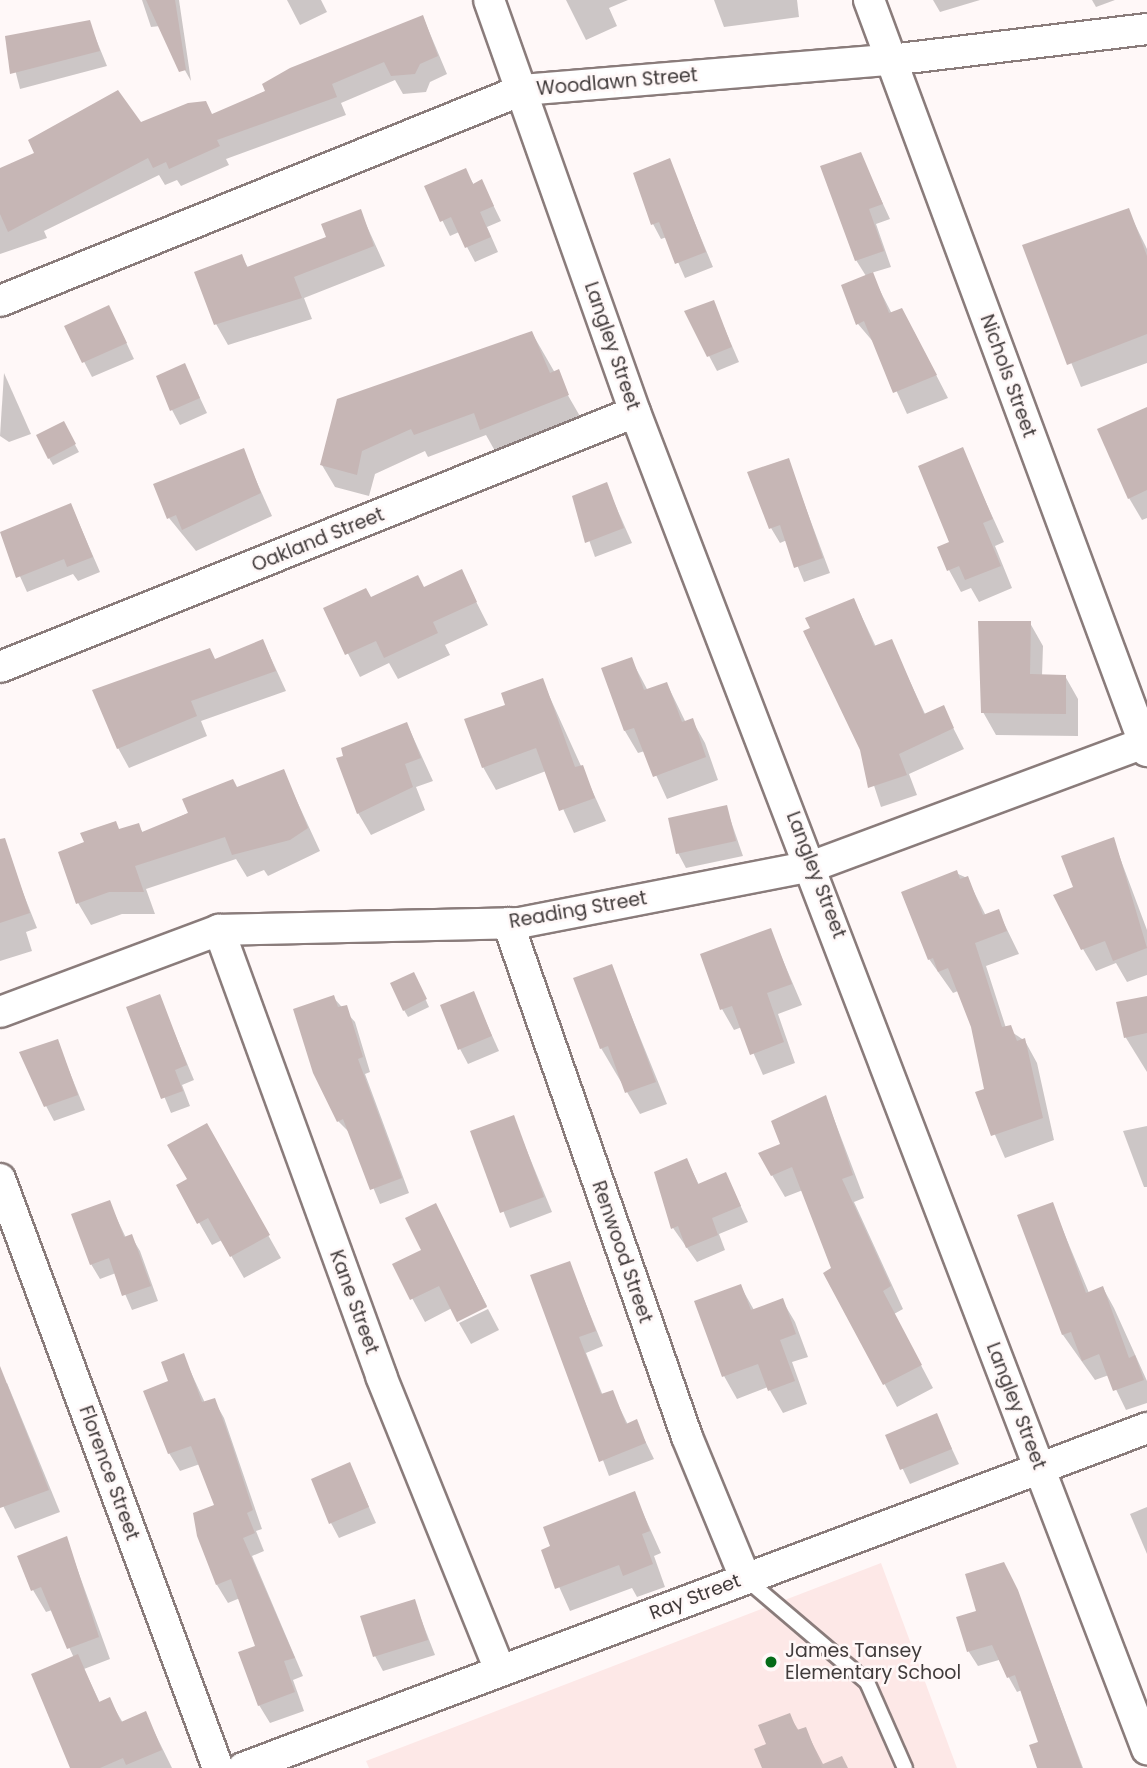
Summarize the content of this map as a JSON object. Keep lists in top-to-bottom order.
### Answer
{
  "streets": {
    "street": [
      "Woodlawn Street",
      "Langley Street",
      "Nichols Street",
      "Oakland Street",
      "Reading Street",
      "Renwood Street",
      "Kane Street",
      "Florence Street",
      "Ray Street"
    ]
  },
  "crossings": [
    ["Woodlawn Street", "Langley Street"],
    ["Woodlawn Street", "Nichols Street"],
    ["Langley Street", "Oakland Street"],
    ["Langley Street", "Reading Street"],
    ["Langley Street", "Ray Street"],
    ["Nichols Street", "Reading Street"],
    ["Reading Street", "Renwood Street"],
    ["Reading Street", "Kane Street"],
    ["Renwood Street", "Ray Street"],
    ["Kane Street", "Ray Street"]
  ],
  "places": ["James Tansey Elementary School"]
}
